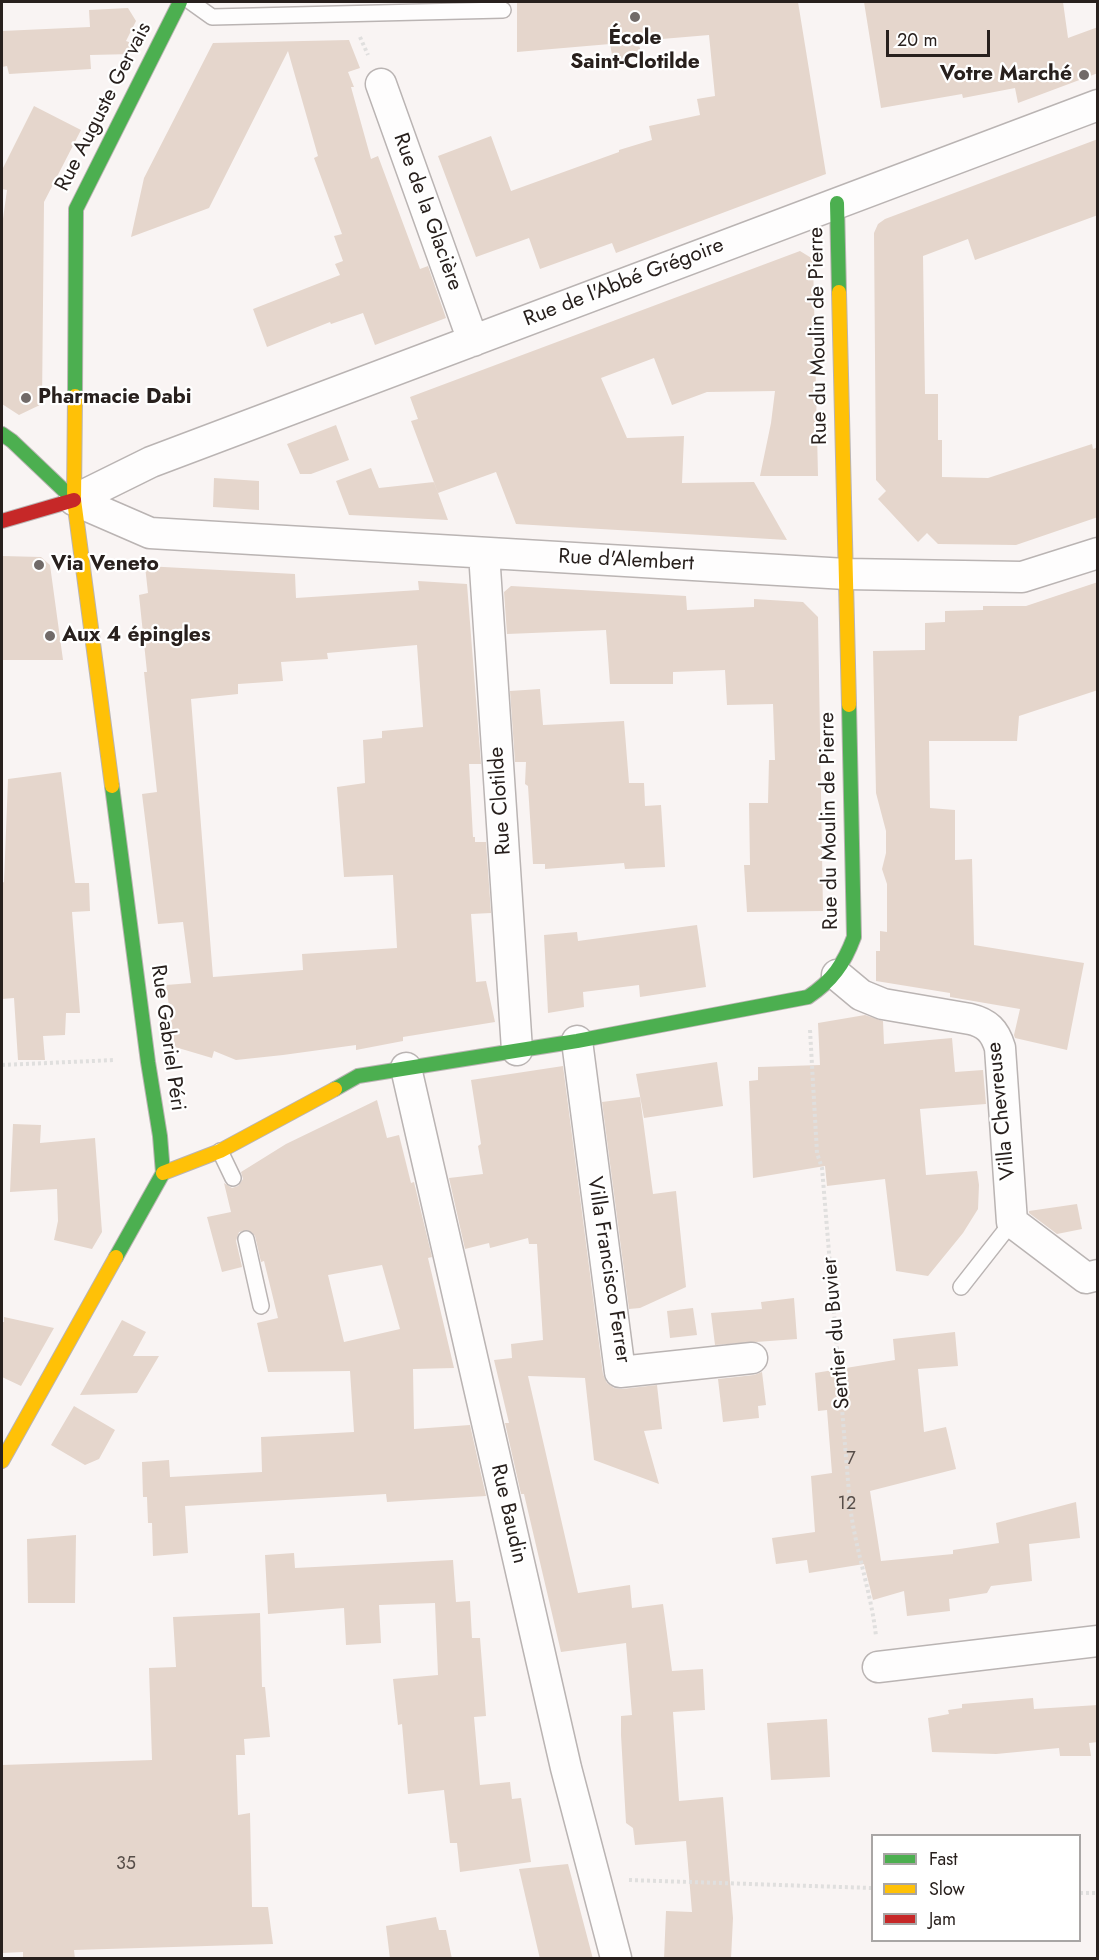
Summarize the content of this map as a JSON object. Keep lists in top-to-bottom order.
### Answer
{
  "streets": {
    "street": [
      "Rue Auguste Gervais",
      "Rue de la Glacière",
      "Rue de l'Abbé Grégoire",
      "Rue du Moulin de Pierre",
      "Rue d'Alembert",
      "Rue Clotilde",
      "Rue Gabriel Péri",
      "Villa Chevreuse",
      "Villa Francisco Ferrer",
      "Rue Baudin"
    ],
    "path": ["Sentier du Buvier"]
  },
  "crossings": [
    ["Rue Auguste Gervais", "Rue de l'Abbé Grégoire"],
    ["Rue Auguste Gervais", "Rue d'Alembert"],
    ["Rue Auguste Gervais", "Rue Gabriel Péri"],
    ["Rue de la Glacière", "Rue de l'Abbé Grégoire"],
    ["Rue de l'Abbé Grégoire", "Rue du Moulin de Pierre"],
    ["Rue de l'Abbé Grégoire", "Rue d'Alembert"],
    ["Rue de l'Abbé Grégoire", "Rue Gabriel Péri"],
    ["Rue du Moulin de Pierre", "Rue d'Alembert"],
    ["Rue du Moulin de Pierre", "Rue Clotilde"],
    ["Rue du Moulin de Pierre", "Rue Gabriel Péri"],
    ["Rue du Moulin de Pierre", "Villa Chevreuse"],
    ["Rue du Moulin de Pierre", "Villa Francisco Ferrer"],
    ["Rue du Moulin de Pierre", "Sentier du Buvier"],
    ["Rue du Moulin de Pierre", "Rue Baudin"],
    ["Rue d'Alembert", "Rue Clotilde"],
    ["Rue d'Alembert", "Rue Gabriel Péri"]
  ],
  "places": [
    "École Saint-Clotilde",
    "Votre Marché",
    "Pharmacie Dabi",
    "Via Veneto",
    "Aux 4 épingles"
  ],
  "house_numbers": ["7", "12", "35"],
  "legend": ["Fast", "Slow", "Jam"],
  "scale_bar": "20 m"
}
